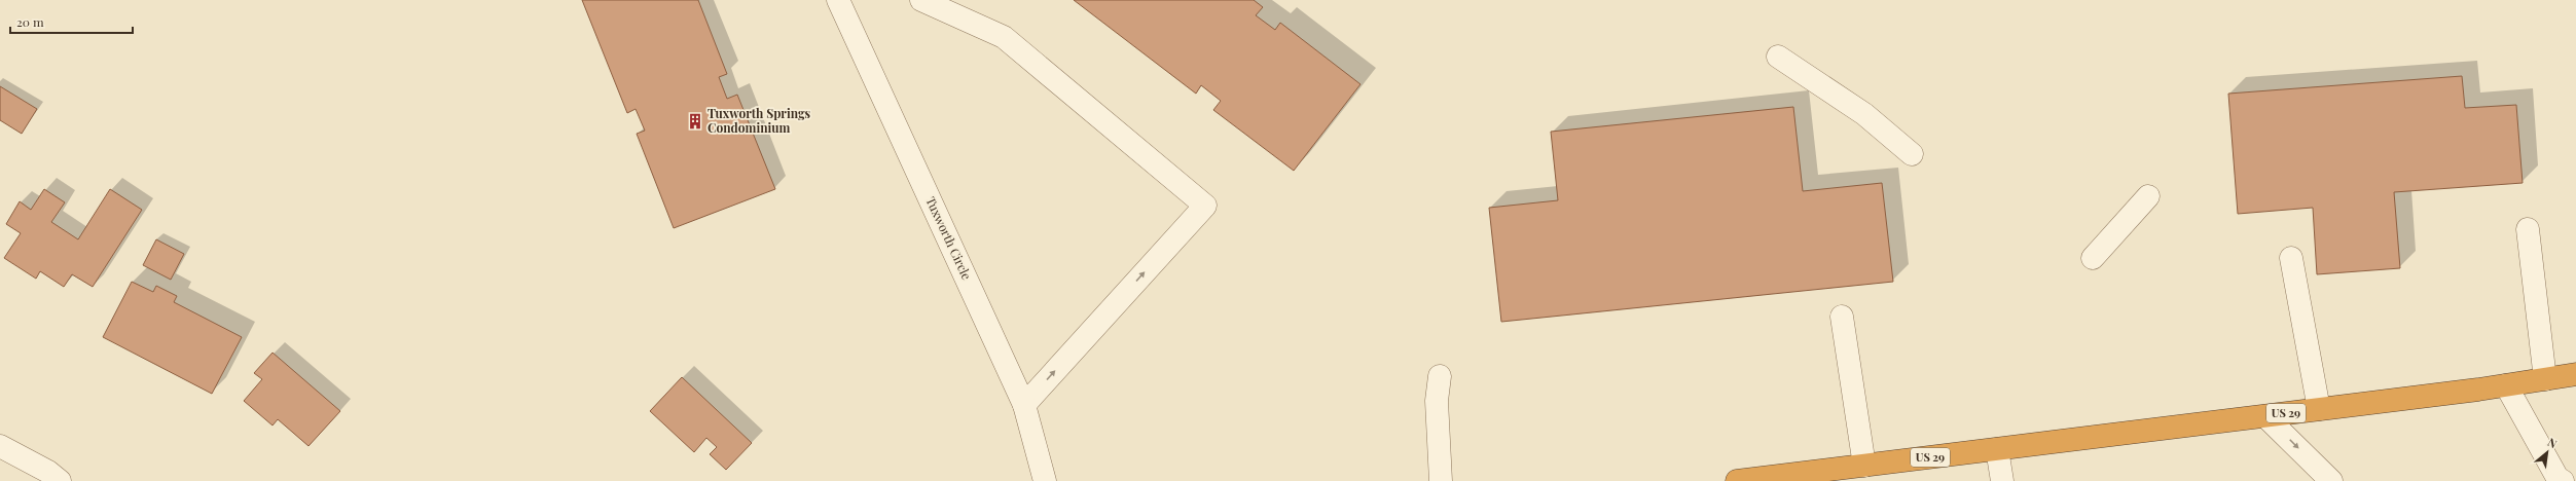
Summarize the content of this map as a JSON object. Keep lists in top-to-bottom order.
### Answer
{
  "streets": {
    "highway": ["US 29"],
    "street": ["Tuxworth Circle"]
  },
  "places": {
    "building": ["Tuxworth Springs Condominium"]
  },
  "scale_bar": "20 m",
  "north": "top right"
}
